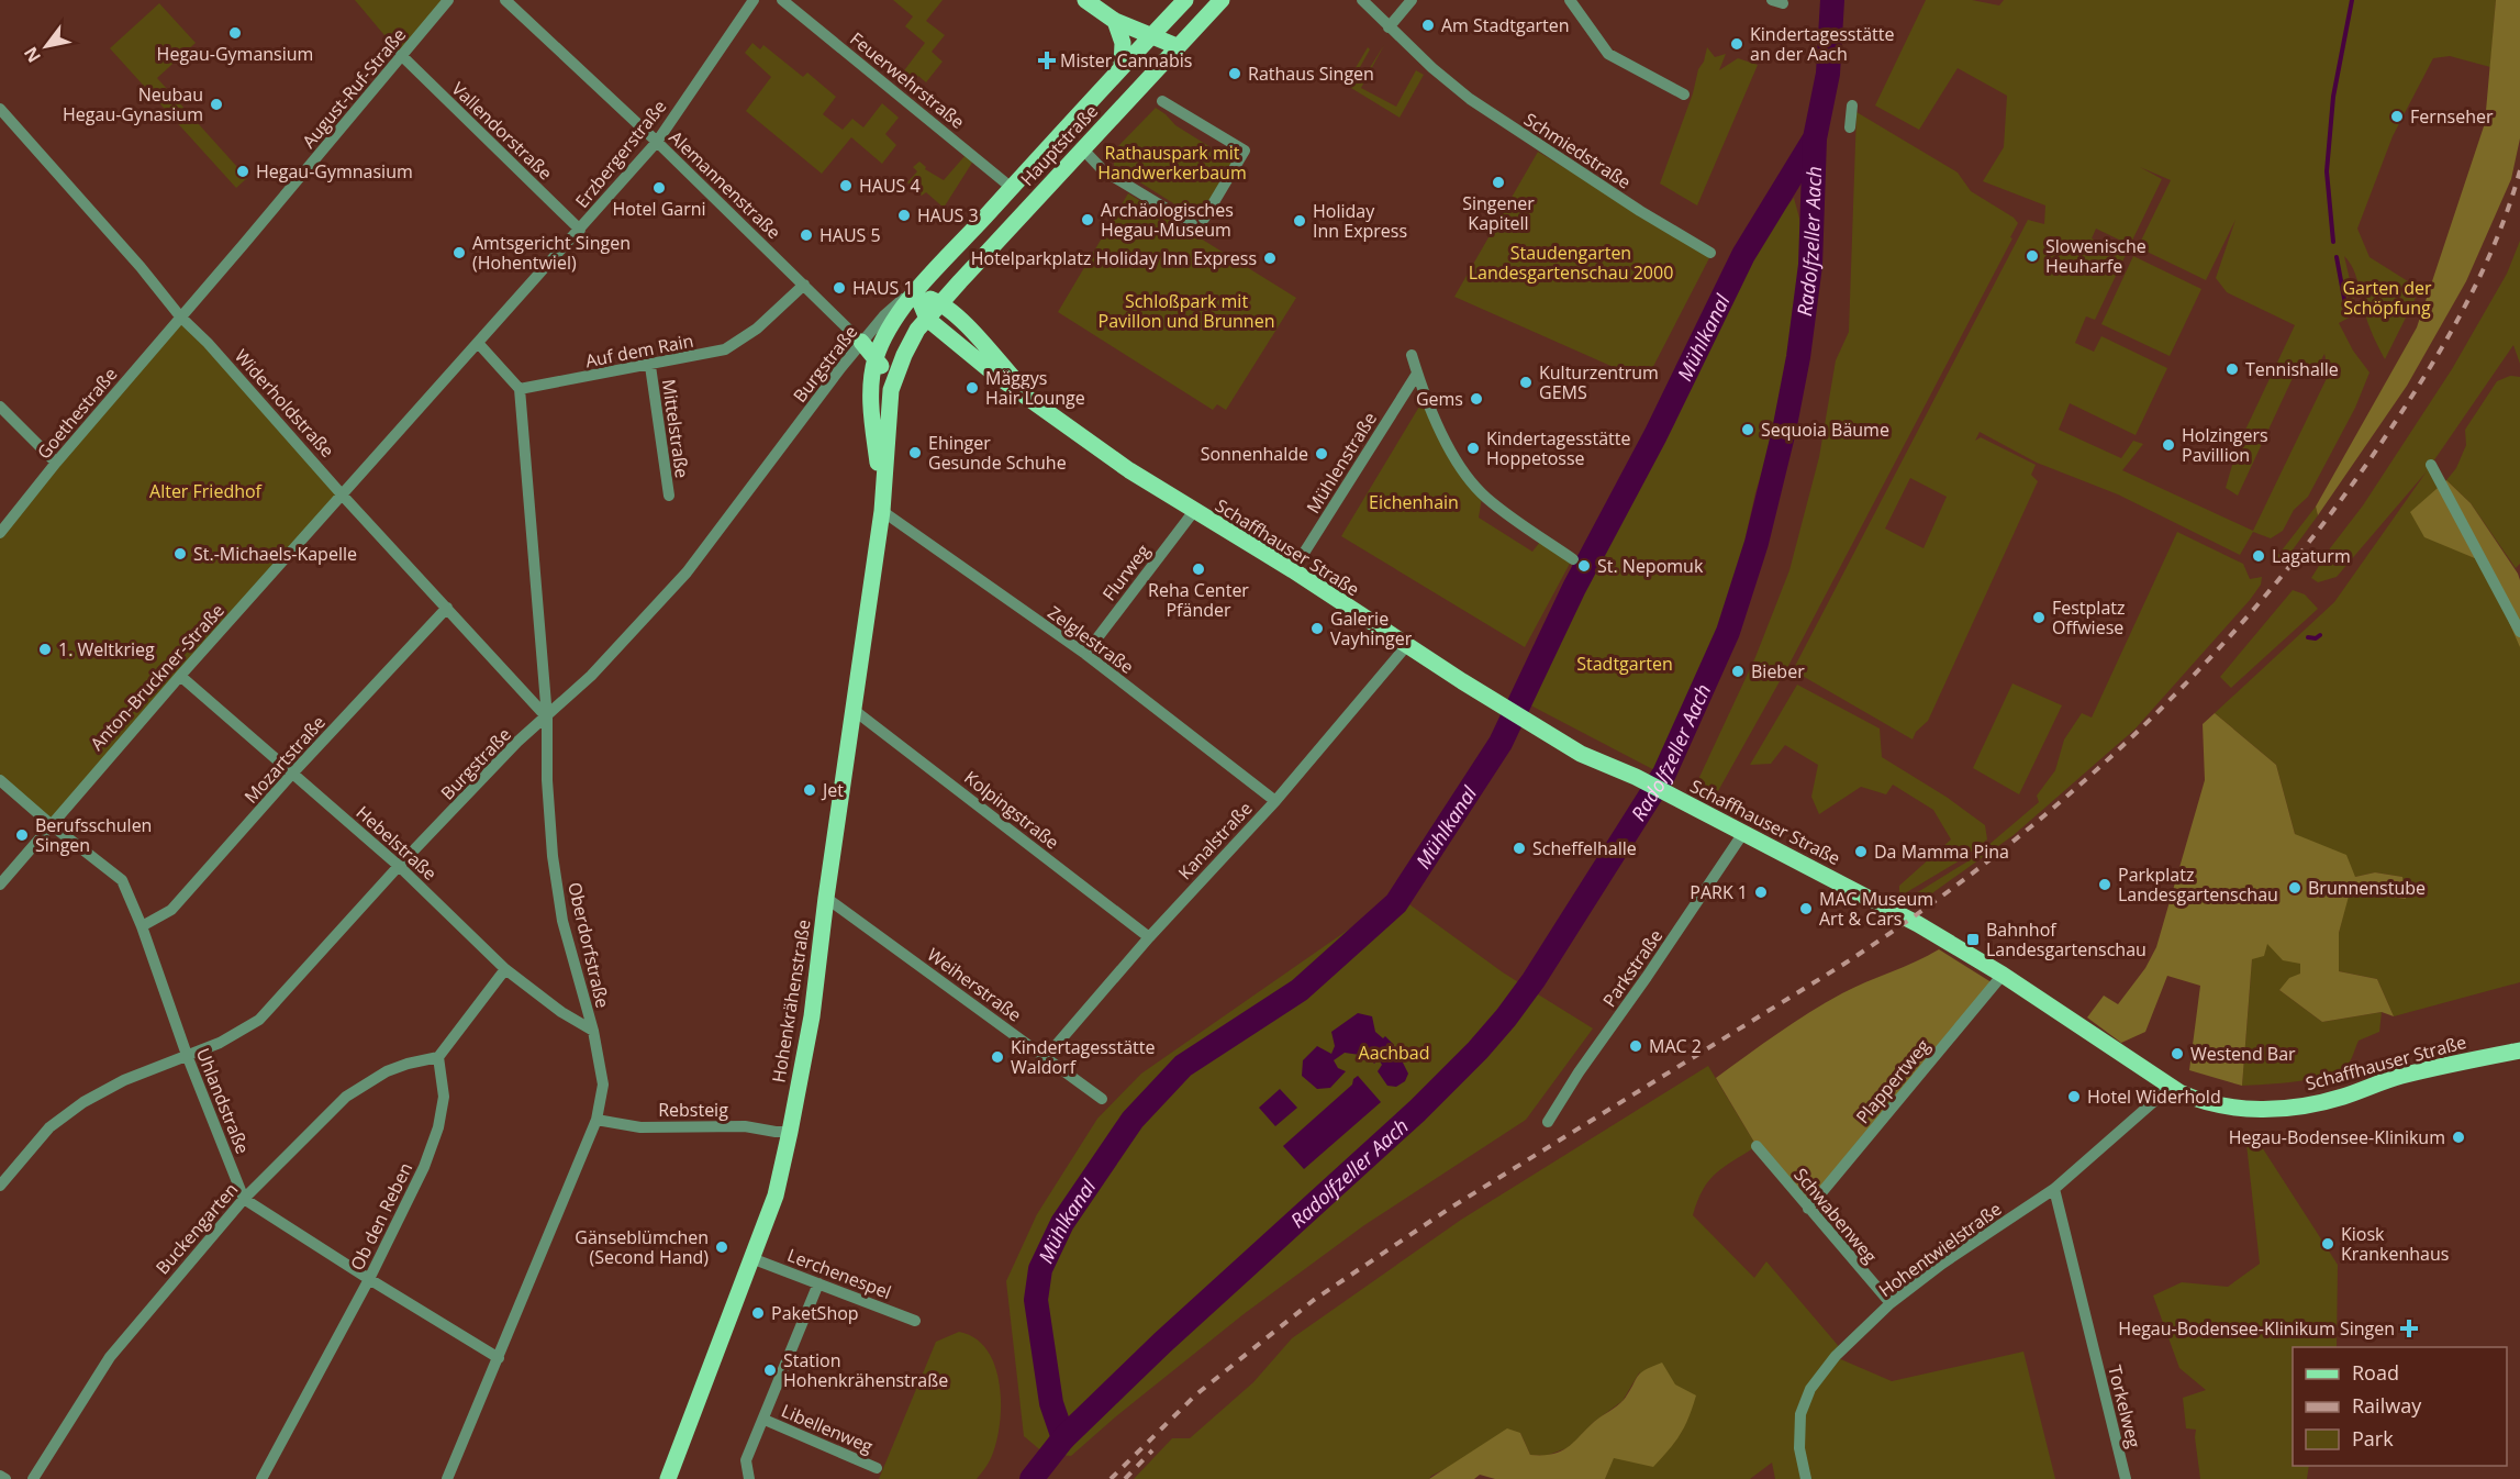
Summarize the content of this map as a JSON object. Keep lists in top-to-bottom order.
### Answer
{
  "streets": {
    "main road": ["Hauptstraße", "Schaffhauser Straße", "Hohenkrähenstraße"],
    "street": [
      "Feuerwehrstraße",
      "August-Ruf-Straße",
      "Vallendorstraße",
      "Schmiedstraße",
      "Erzbergerstraße",
      "Alemannenstraße",
      "Auf dem Rain",
      "Burgstraße",
      "Widerholdstraße",
      "Goethestraße",
      "Mittelstraße",
      "Mühlenstraße",
      "Flurweg",
      "Zelglestraße",
      "Anton-Bruckner-Straße",
      "Mozartstraße",
      "Kolpingstraße",
      "Kanalstraße",
      "Hebelstraße",
      "Oberdorfstraße",
      "Parkstraße",
      "Weiherstraße",
      "Plappertweg",
      "Uhlandstraße",
      "Rebsteig",
      "Schwabenweg",
      "Ob den Reben",
      "Buckengarten",
      "Hohentwielstraße",
      "Lerchenespel",
      "Torkelweg",
      "Libellenweg"
    ]
  },
  "crossings": [
    ["Feuerwehrstraße", "Hauptstraße"],
    ["August-Ruf-Straße", "Vallendorstraße"],
    ["August-Ruf-Straße", "Widerholdstraße"],
    ["August-Ruf-Straße", "Goethestraße"],
    ["Vallendorstraße", "Erzbergerstraße"],
    ["Hauptstraße", "Burgstraße"],
    ["Hauptstraße", "Schaffhauser Straße"],
    ["Hauptstraße", "Hohenkrähenstraße"],
    ["Erzbergerstraße", "Alemannenstraße"],
    ["Erzbergerstraße", "Widerholdstraße"],
    ["Erzbergerstraße", "Anton-Bruckner-Straße"],
    ["Alemannenstraße", "Auf dem Rain"],
    ["Alemannenstraße", "Burgstraße"],
    ["Auf dem Rain", "Mittelstraße"],
    ["Auf dem Rain", "Oberdorfstraße"],
    ["Burgstraße", "Widerholdstraße"],
    ["Burgstraße", "Schaffhauser Straße"],
    ["Burgstraße", "Hebelstraße"],
    ["Burgstraße", "Oberdorfstraße"],
    ["Burgstraße", "Hohenkrähenstraße"],
    ["Burgstraße", "Uhlandstraße"],
    ["Widerholdstraße", "Goethestraße"],
    ["Widerholdstraße", "Anton-Bruckner-Straße"],
    ["Widerholdstraße", "Mozartstraße"],
    ["Widerholdstraße", "Oberdorfstraße"],
    ["Mühlenstraße", "Schaffhauser Straße"],
    ["Schaffhauser Straße", "Flurweg"],
    ["Schaffhauser Straße", "Kanalstraße"],
    ["Schaffhauser Straße", "Parkstraße"],
    ["Schaffhauser Straße", "Hohenkrähenstraße"],
    ["Schaffhauser Straße", "Plappertweg"],
    ["Schaffhauser Straße", "Hohentwielstraße"],
    ["Flurweg", "Zelglestraße"],
    ["Zelglestraße", "Kanalstraße"],
    ["Zelglestraße", "Hohenkrähenstraße"],
    ["Anton-Bruckner-Straße", "Hebelstraße"],
    ["Anton-Bruckner-Straße", "Uhlandstraße"],
    ["Mozartstraße", "Hebelstraße"],
    ["Mozartstraße", "Uhlandstraße"],
    ["Kolpingstraße", "Kanalstraße"],
    ["Kolpingstraße", "Hohenkrähenstraße"],
    ["Kanalstraße", "Weiherstraße"],
    ["Hebelstraße", "Oberdorfstraße"],
    ["Oberdorfstraße", "Rebsteig"],
    ["Weiherstraße", "Hohenkrähenstraße"],
    ["Hohenkrähenstraße", "Rebsteig"],
    ["Hohenkrähenstraße", "Lerchenespel"],
    ["Plappertweg", "Schwabenweg"],
    ["Uhlandstraße", "Buckengarten"],
    ["Schwabenweg", "Hohentwielstraße"],
    ["Ob den Reben", "Buckengarten"],
    ["Hohentwielstraße", "Torkelweg"],
    ["Lerchenespel", "Libellenweg"]
  ],
  "water": ["Radolfzeller Aach", "Mühlkanal"],
  "parks": [
    "Rathauspark mit Handwerkerbaum",
    "Staudengarten Landesgartenschau 2000",
    "Garten der Schöpfung",
    "Schloßpark mit Pavillon und Brunnen",
    "Alter Friedhof",
    "Eichenhain",
    "Stadtgarten",
    "Aachbad"
  ],
  "places": {
    "other": [
      "Am Stadtgarten",
      "Hegau-Gymansium",
      "Kindertagesstätte an der Aach",
      "Rathaus Singen",
      "Neubau Hegau-Gynasium",
      "Fernseher",
      "Hegau-Gymnasium",
      "Singener Kapitell",
      "HAUS 4",
      "Hotel Garni",
      "HAUS 3",
      "Archäologisches Hegau-Museum",
      "Holiday Inn Express",
      "HAUS 5",
      "Amtsgericht Singen (Hohentwiel)",
      "Slowenische Heuharfe",
      "Hotelparkplatz Holiday Inn Express",
      "HAUS 1",
      "Tennishalle",
      "Kulturzentrum GEMS",
      "Mäggys Hair Lounge",
      "Gems",
      "Sequoia Bäume",
      "Holzingers Pavillion",
      "Kindertagesstätte Hoppetosse",
      "Ehinger Gesunde Schuhe",
      "Sonnenhalde",
      "St.-Michaels-Kapelle",
      "Lagaturm",
      "St. Nepomuk",
      "Reha Center Pfänder",
      "Festplatz Offwiese",
      "Galerie Vayhinger",
      "1. Weltkrieg",
      "Bieber",
      "Jet",
      "Berufsschulen Singen",
      "Scheffelhalle",
      "Da Mamma Pina",
      "Parkplatz Landesgartenschau",
      "Brunnenstube",
      "PARK 1",
      "MAC Museum Art & Cars",
      "MAC 2",
      "Westend Bar",
      "Kindertagesstätte Waldorf",
      "Hotel Widerhold",
      "Hegau-Bodensee-Klinikum",
      "Kiosk Krankenhaus",
      "Gänseblümchen (Second Hand)",
      "PaketShop",
      "Station Hohenkrähenstraße"
    ],
    "health": ["Mister Cannabis", "Hegau-Bodensee-Klinikum Singen"],
    "transit": ["Bahnhof Landesgartenschau"]
  },
  "legend": ["Road", "Railway", "Park"],
  "north": "bottom left"
}
